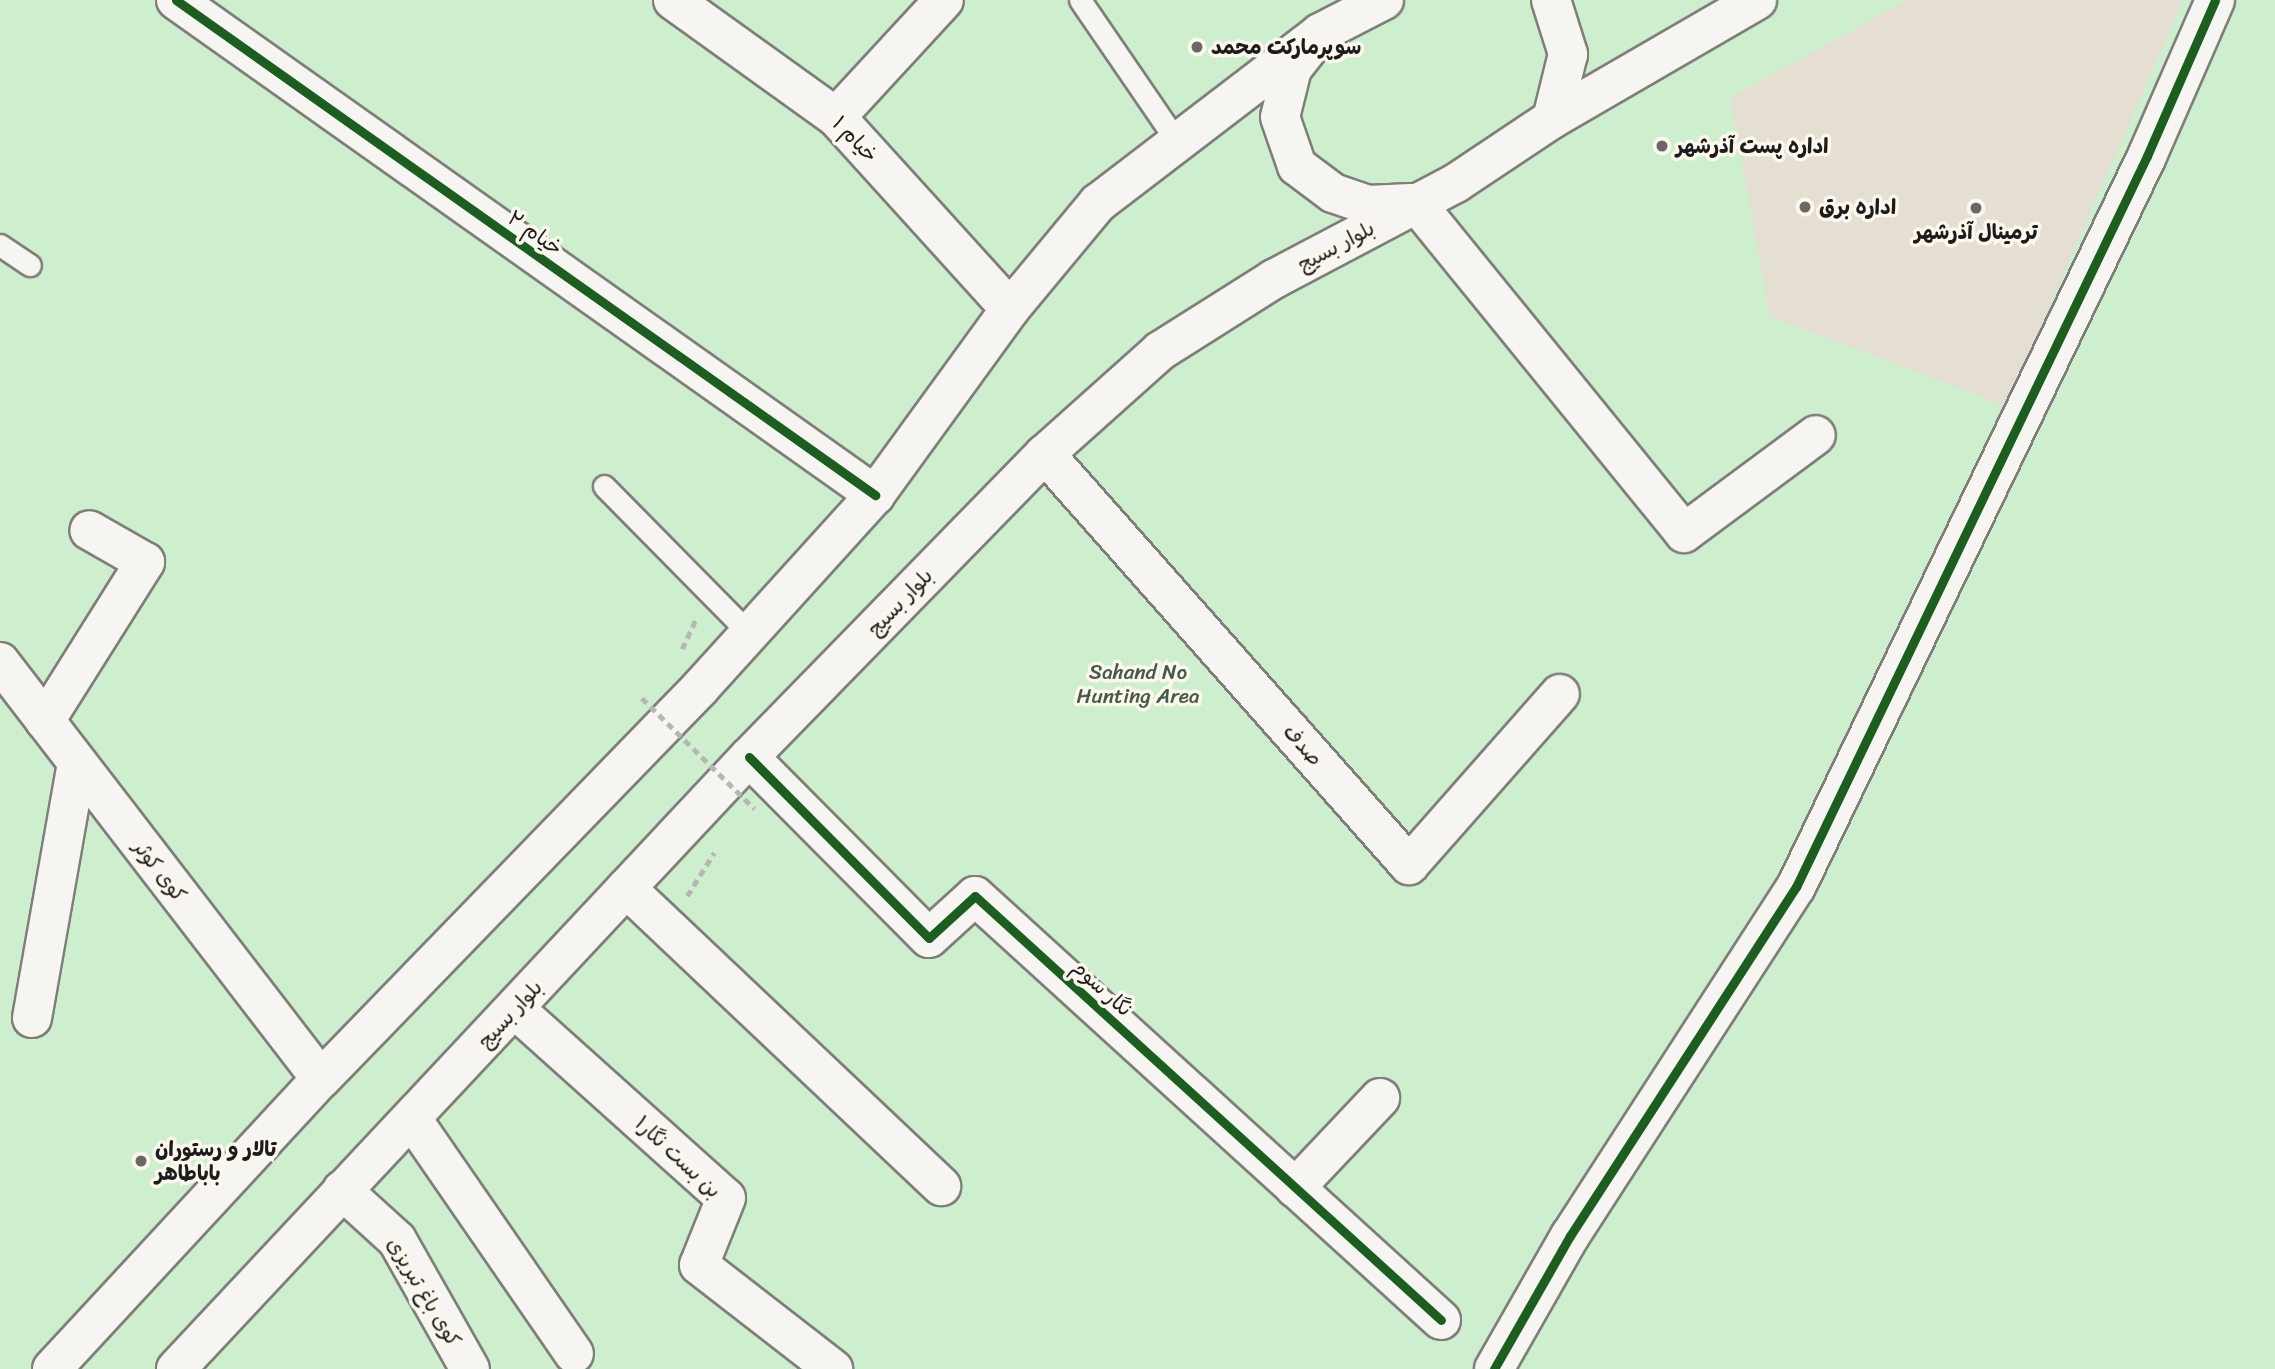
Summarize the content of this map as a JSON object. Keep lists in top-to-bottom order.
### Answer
{
  "streets": {
    "street": [
      "خیام ۱",
      "خیام ۲",
      "بلوار بسیج",
      "صدف",
      "کوی کوثر",
      "نگار سوم",
      "بن بست نگار۱",
      "کوی باغ تبریزی"
    ]
  },
  "crossings": [
    ["بلوار بسیج", "صدف"],
    ["بلوار بسیج", "نگار سوم"],
    ["بلوار بسیج", "بن بست نگار۱"],
    ["بلوار بسیج", "کوی باغ تبریزی"]
  ],
  "parks": ["Sahand No Hunting Area"],
  "places": [
    "سوپرمارکت محمد",
    "اداره پست آذرشهر",
    "اداره برق",
    "ترمینال آذرشهر",
    "تالار و رستوران باباطاهر"
  ]
}
